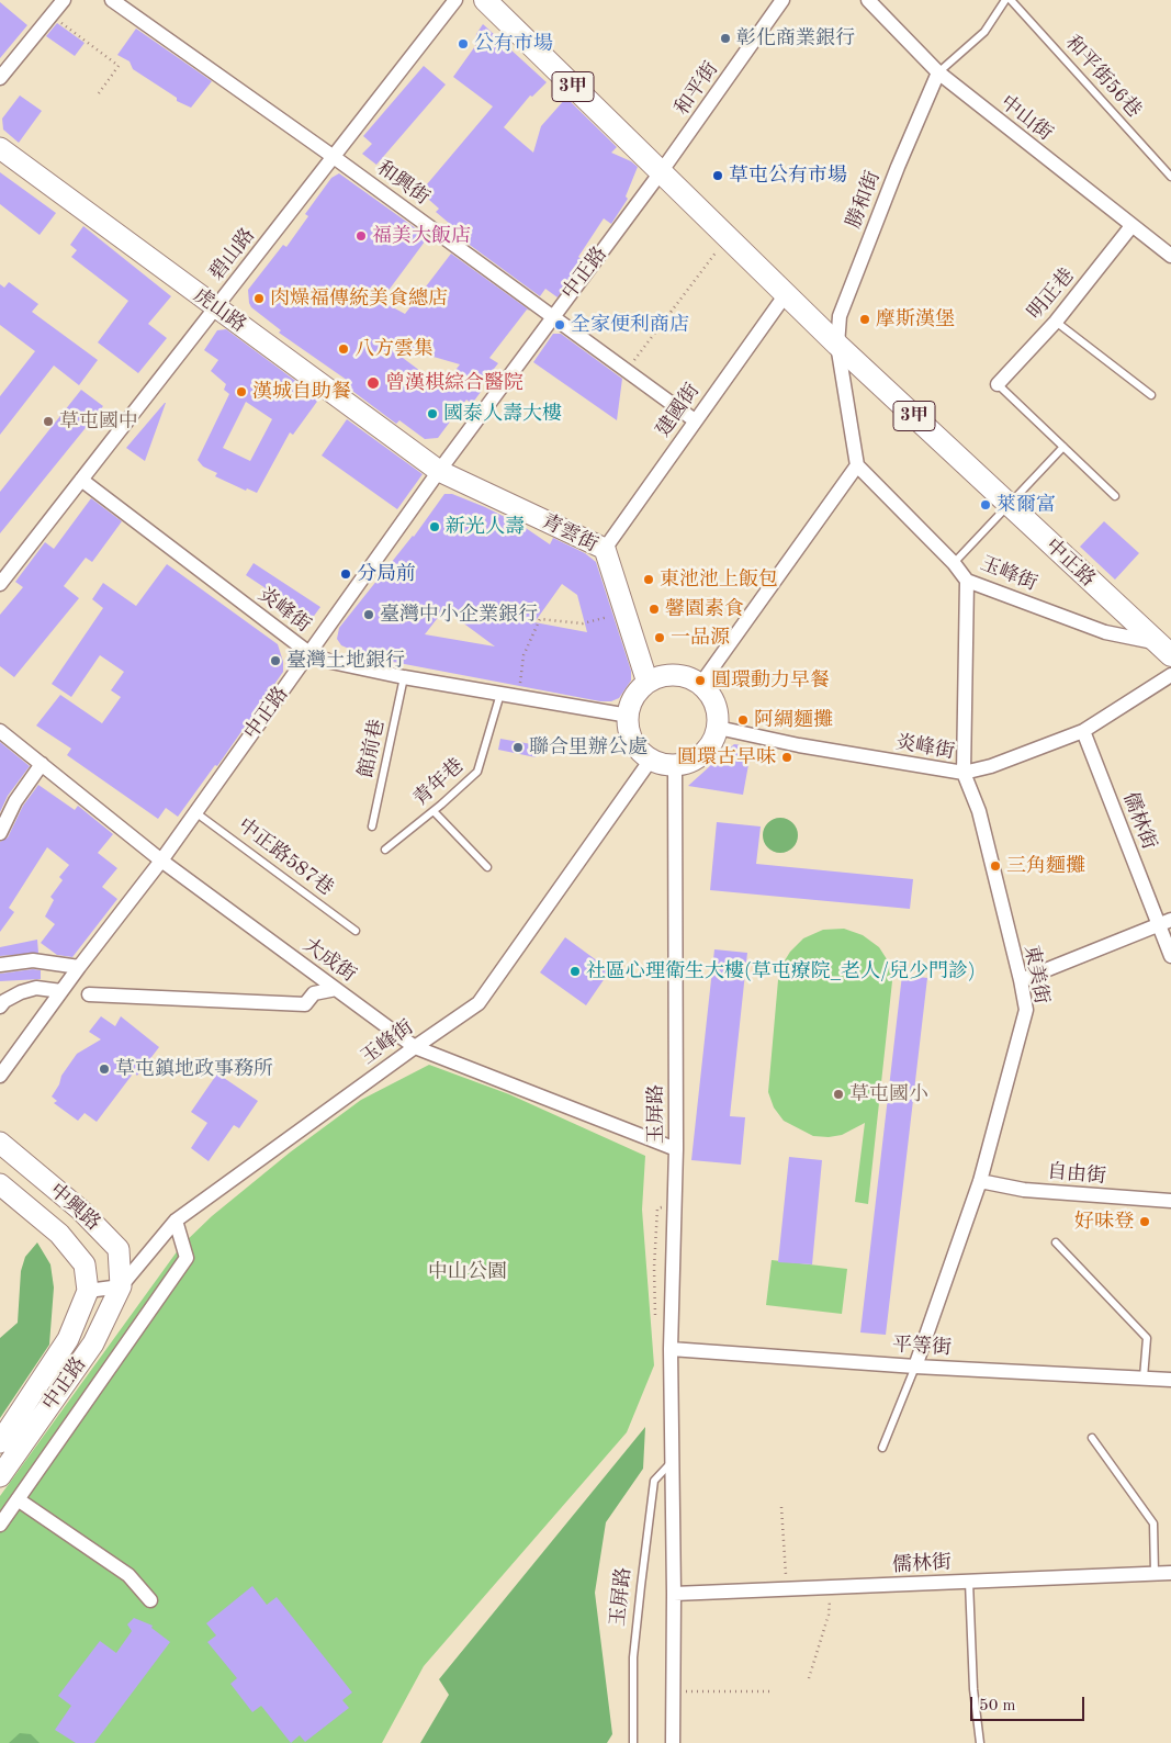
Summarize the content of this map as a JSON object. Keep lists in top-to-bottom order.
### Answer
{
  "streets": {
    "main road": ["3甲", "中正路"],
    "street": [
      "和平街",
      "中山街",
      "和興街",
      "勝和街",
      "碧山路",
      "明正巷",
      "虎山路",
      "建國街",
      "青雲街",
      "玉峰街",
      "炎峰街",
      "儒林街",
      "大成街",
      "東美街",
      "玉屏路",
      "自由街",
      "中興路",
      "平等街"
    ],
    "lane": [
      "和平街56巷",
      "館前巷",
      "青年巷",
      "中正路587巷"
    ]
  },
  "crossings": [
    ["3甲", "和平街"],
    ["3甲", "中正路"],
    ["和平街", "中正路"],
    ["中山街", "勝和街"],
    ["中山街", "明正巷"],
    ["和興街", "碧山路"],
    ["和興街", "中正路"],
    ["和興街", "建國街"],
    ["勝和街", "中正路"],
    ["碧山路", "虎山路"],
    ["碧山路", "炎峰街"],
    ["中正路", "虎山路"],
    ["中正路", "建國街"],
    ["中正路", "青雲街"],
    ["中正路", "玉峰街"],
    ["中正路", "炎峰街"],
    ["中正路", "中正路587巷"],
    ["中正路", "大成街"],
    ["中正路", "中興路"],
    ["虎山路", "青雲街"],
    ["建國街", "青雲街"],
    ["青雲街", "玉峰街"],
    ["青雲街", "炎峰街"],
    ["青雲街", "玉屏路"],
    ["玉峰街", "炎峰街"],
    ["玉峰街", "大成街"],
    ["玉峰街", "東美街"],
    ["玉峰街", "玉屏路"],
    ["玉峰街", "中興路"],
    ["炎峰街", "館前巷"],
    ["炎峰街", "青年巷"],
    ["炎峰街", "儒林街"],
    ["炎峰街", "東美街"],
    ["炎峰街", "玉屏路"],
    ["儒林街", "玉屏路"],
    ["大成街", "玉屏路"],
    ["東美街", "自由街"],
    ["東美街", "平等街"],
    ["玉屏路", "平等街"]
  ],
  "parks": ["中山公園"],
  "places": [
    "彰化商業銀行",
    "公有市場",
    "草屯公有市場",
    "福美大飯店",
    "肉燥福傳統美食總店",
    "摩斯漢堡",
    "全家便利商店",
    "八方雲集",
    "曾漢棋綜合醫院",
    "漢城自助餐",
    "國泰人壽大樓",
    "草屯國中",
    "萊爾富",
    "新光人壽",
    "分局前",
    "東池池上飯包",
    "馨園素食",
    "臺灣中小企業銀行",
    "一品源",
    "臺灣土地銀行",
    "圓環動力早餐",
    "阿綢麵攤",
    "聯合里辦公處",
    "圓環古早味",
    "三角麵攤",
    "社區心理衛生大樓(草屯療院_老人/兒少門診)",
    "草屯鎮地政事務所",
    "草屯國小",
    "好味登"
  ],
  "scale_bar": "50 m"
}
